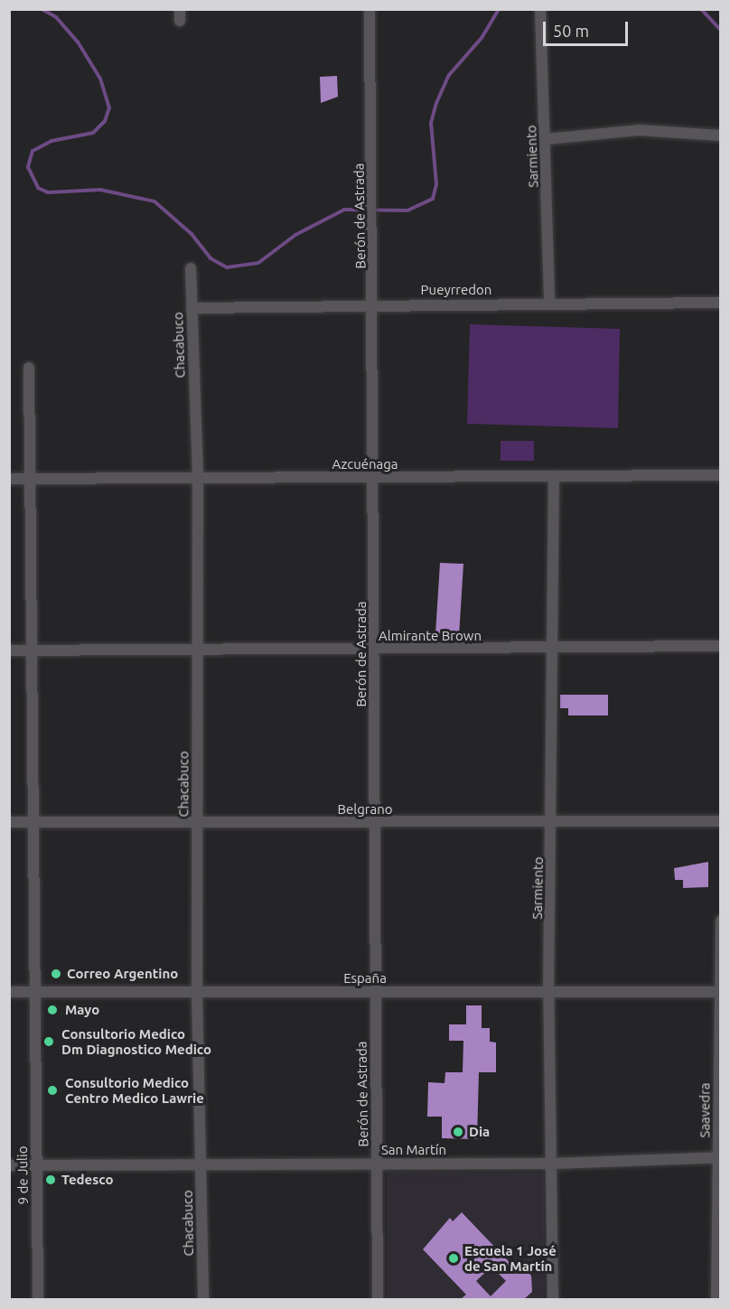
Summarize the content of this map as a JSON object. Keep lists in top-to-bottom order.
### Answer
{
  "streets": {
    "street": [
      "Sarmiento",
      "Berón de Astrada",
      "Pueyrredon",
      "Chacabuco",
      "Azcuénaga",
      "Almirante Brown",
      "Belgrano",
      "España",
      "Saavedra",
      "San Martín",
      "9 de Julio"
    ]
  },
  "crossings": [
    ["Sarmiento", "Pueyrredon"],
    ["Sarmiento", "Azcuénaga"],
    ["Sarmiento", "Almirante Brown"],
    ["Sarmiento", "Belgrano"],
    ["Sarmiento", "España"],
    ["Sarmiento", "San Martín"],
    ["Berón de Astrada", "Pueyrredon"],
    ["Berón de Astrada", "Azcuénaga"],
    ["Berón de Astrada", "Almirante Brown"],
    ["Berón de Astrada", "Belgrano"],
    ["Berón de Astrada", "España"],
    ["Berón de Astrada", "San Martín"],
    ["Pueyrredon", "Chacabuco"],
    ["Chacabuco", "Azcuénaga"],
    ["Chacabuco", "Almirante Brown"],
    ["Chacabuco", "Belgrano"],
    ["Chacabuco", "España"],
    ["Chacabuco", "San Martín"],
    ["Azcuénaga", "9 de Julio"],
    ["Almirante Brown", "9 de Julio"],
    ["Belgrano", "9 de Julio"],
    ["España", "Saavedra"],
    ["España", "9 de Julio"],
    ["Saavedra", "San Martín"],
    ["San Martín", "9 de Julio"]
  ],
  "places": [
    "Correo Argentino",
    "Mayo",
    "Consultorio Medico Dm Diagnostico Medico",
    "Consultorio Medico Centro Medico Lawrie",
    "Dia",
    "Tedesco",
    "Escuela 1 José de San Martín"
  ],
  "scale_bar": "50 m"
}
